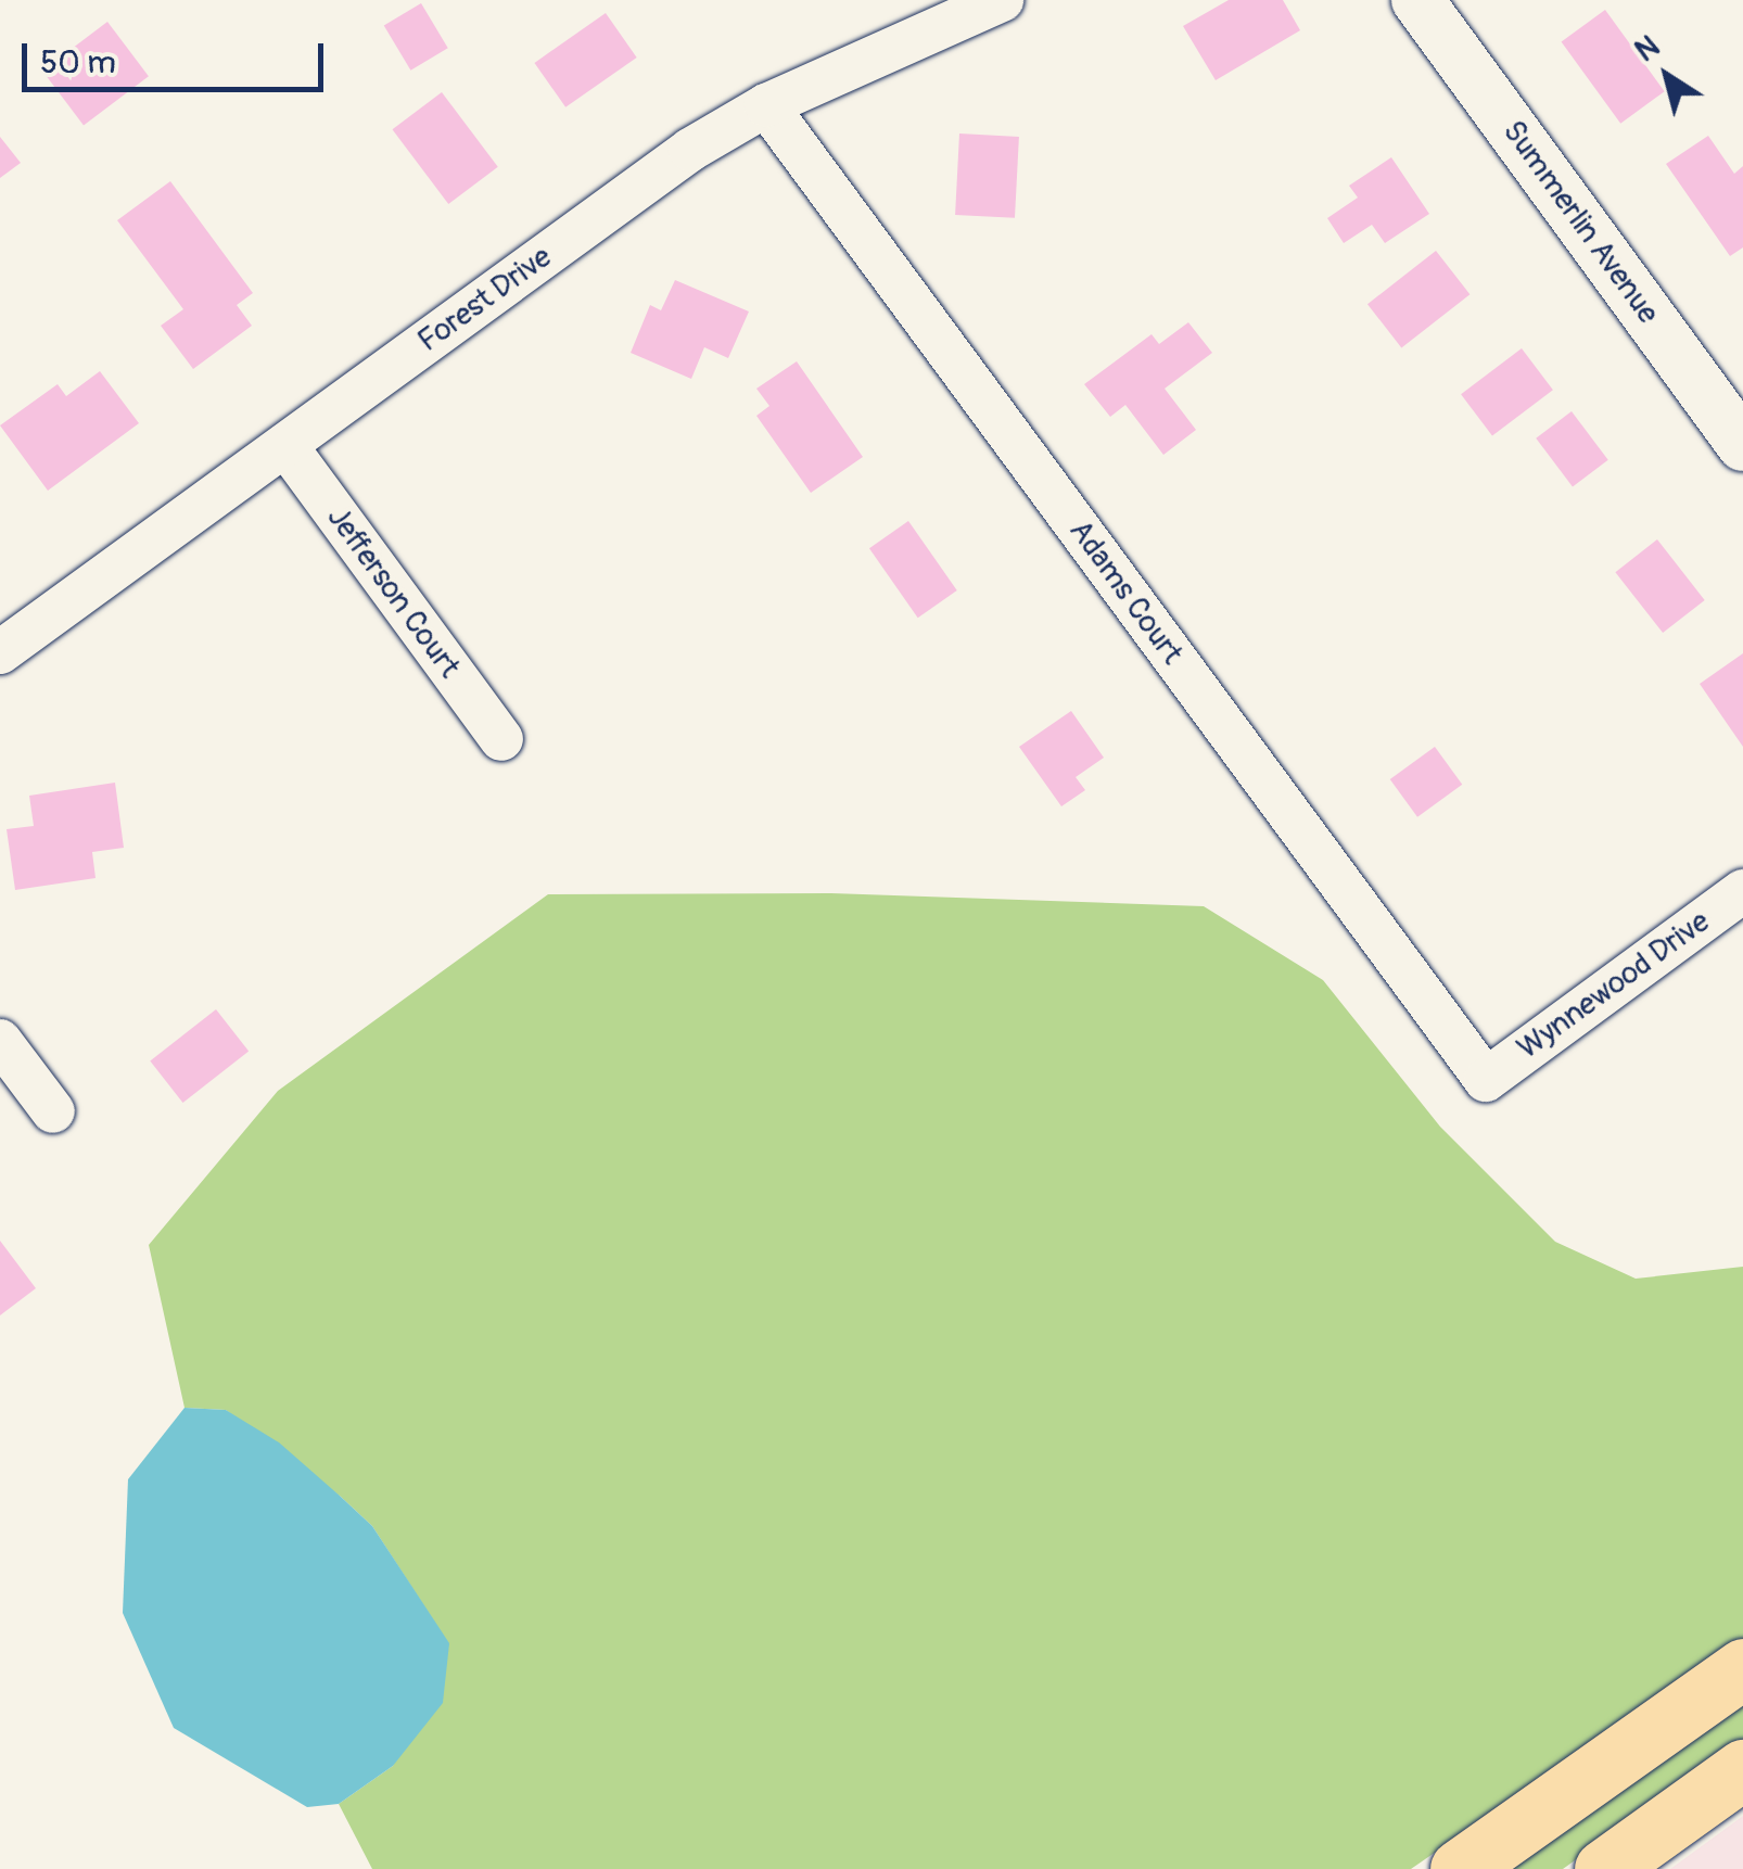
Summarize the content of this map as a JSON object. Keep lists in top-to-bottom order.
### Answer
{
  "streets": {
    "street": [
      "Summerlin Avenue",
      "Forest Drive",
      "Jefferson Court",
      "Adams Court",
      "Wynnewood Drive"
    ]
  },
  "crossings": [
    ["Forest Drive", "Jefferson Court"],
    ["Forest Drive", "Adams Court"],
    ["Adams Court", "Wynnewood Drive"]
  ],
  "scale_bar": "50 m",
  "north": "top left"
}
